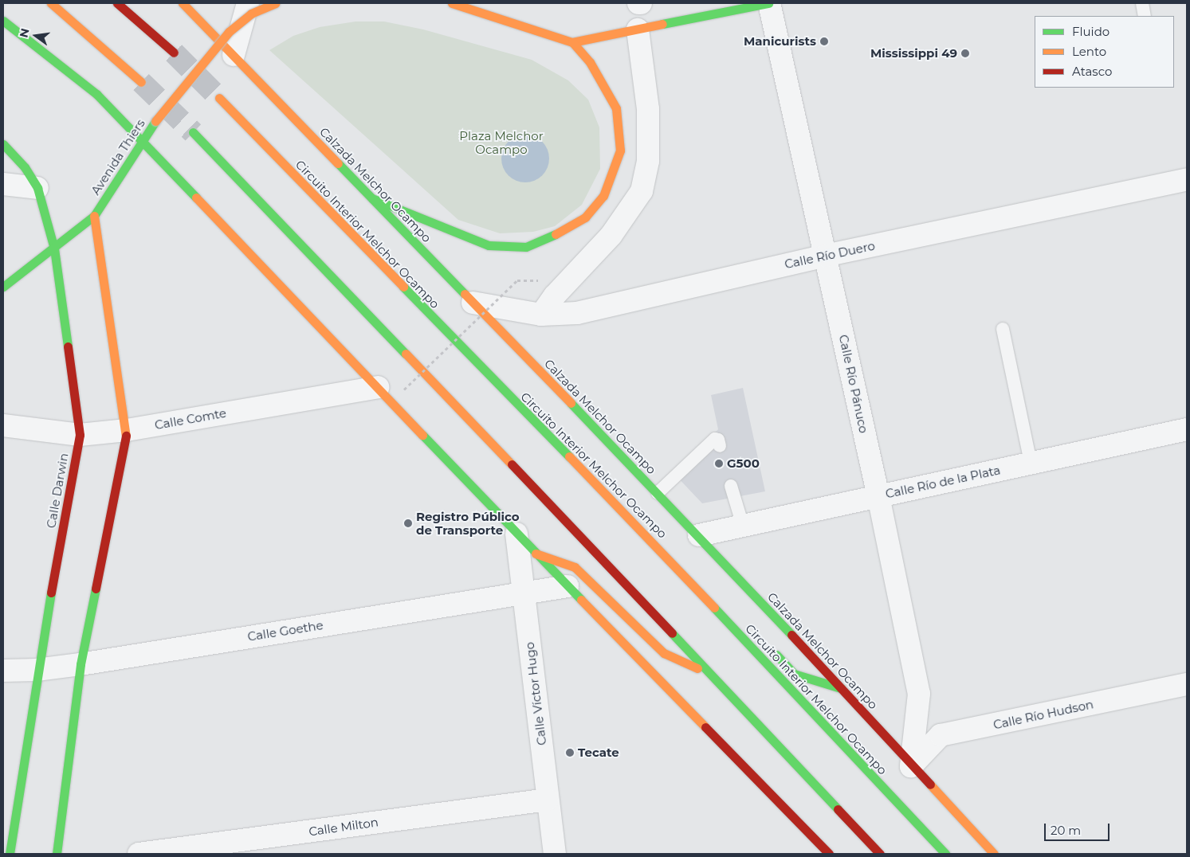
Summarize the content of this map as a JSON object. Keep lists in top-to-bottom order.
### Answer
{
  "streets": {
    "main road": [
      "Avenida Thiers",
      "Calzada Melchor Ocampo",
      "Circuito Interior Melchor Ocampo",
      "Calle Darwin"
    ],
    "street": [
      "Calle Río Duero",
      "Calle Río Pánuco",
      "Calle Comte",
      "Calle Río de la Plata",
      "Calle Goethe",
      "Calle Víctor Hugo",
      "Calle Río Hudson",
      "Calle Milton"
    ]
  },
  "crossings": [
    ["Avenida Thiers", "Calle Darwin"],
    ["Calzada Melchor Ocampo", "Calle Río Duero"],
    ["Calzada Melchor Ocampo", "Calle Río Pánuco"],
    ["Calzada Melchor Ocampo", "Calle Río de la Plata"],
    ["Calzada Melchor Ocampo", "Calle Río Hudson"],
    ["Calle Río Duero", "Calle Río Pánuco"],
    ["Calle Río Pánuco", "Calle Río de la Plata"],
    ["Calle Río Pánuco", "Calle Río Hudson"],
    ["Calle Comte", "Calle Darwin"],
    ["Calle Darwin", "Calle Goethe"],
    ["Calle Goethe", "Calle Víctor Hugo"],
    ["Calle Víctor Hugo", "Calle Milton"]
  ],
  "parks": ["Plaza Melchor Ocampo"],
  "places": [
    "Manicurists",
    "Mississippi 49",
    "G500",
    "Registro Público de Transporte",
    "Tecate"
  ],
  "legend": ["Fluido", "Lento", "Atasco"],
  "scale_bar": "20 m",
  "north": "left"
}
